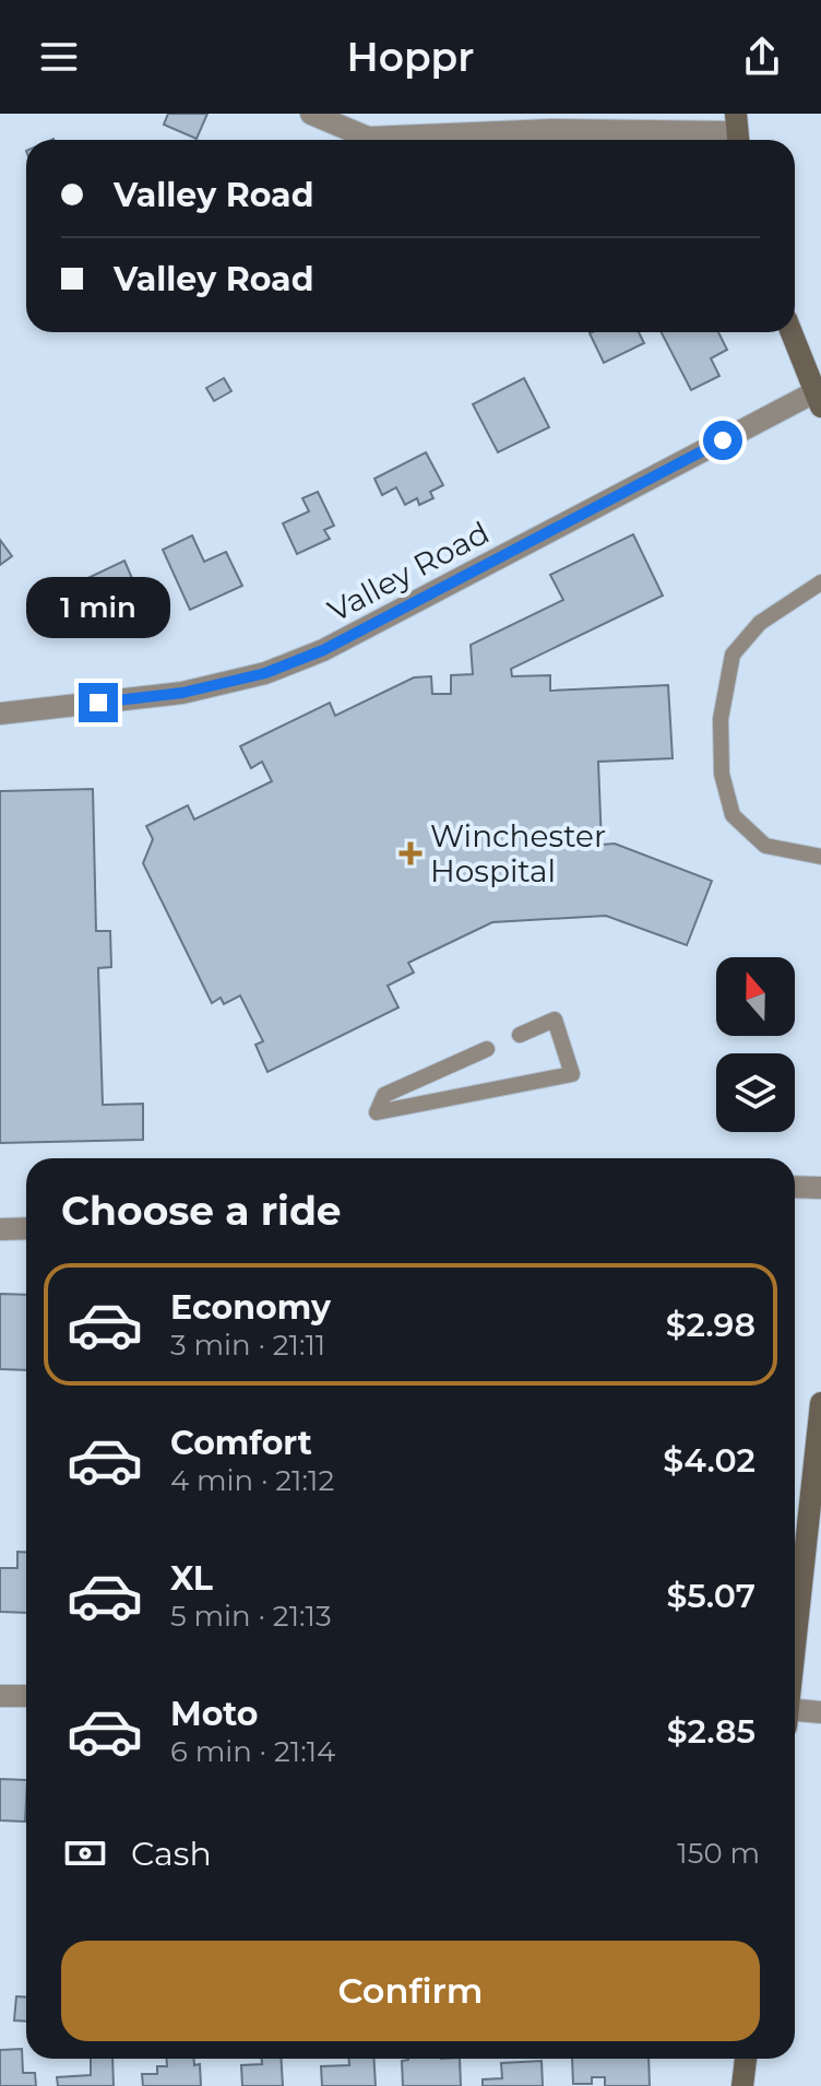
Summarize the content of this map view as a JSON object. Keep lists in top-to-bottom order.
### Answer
{
  "streets": {
    "street": ["Valley Road"]
  },
  "places": {
    "health": ["Winchester Hospital"]
  },
  "north": "top",
  "page": {
    "header": "Hoppr",
    "banner": ["Valley Road", "Valley Road"],
    "bubble": "1 min",
    "heading": "Choose a ride",
    "list": [
      {
        "name": "Economy",
        "note": "3 min · 21:11",
        "value": "$2.98"
      },
      {
        "name": "Comfort",
        "note": "4 min · 21:12",
        "value": "$4.02"
      },
      {
        "name": "XL",
        "note": "5 min · 21:13",
        "value": "$5.07"
      },
      {
        "name": "Moto",
        "note": "6 min · 21:14",
        "value": "$2.85"
      }
    ],
    "pay": ["Cash", "150 m"],
    "buttons": "Confirm"
  }
}
